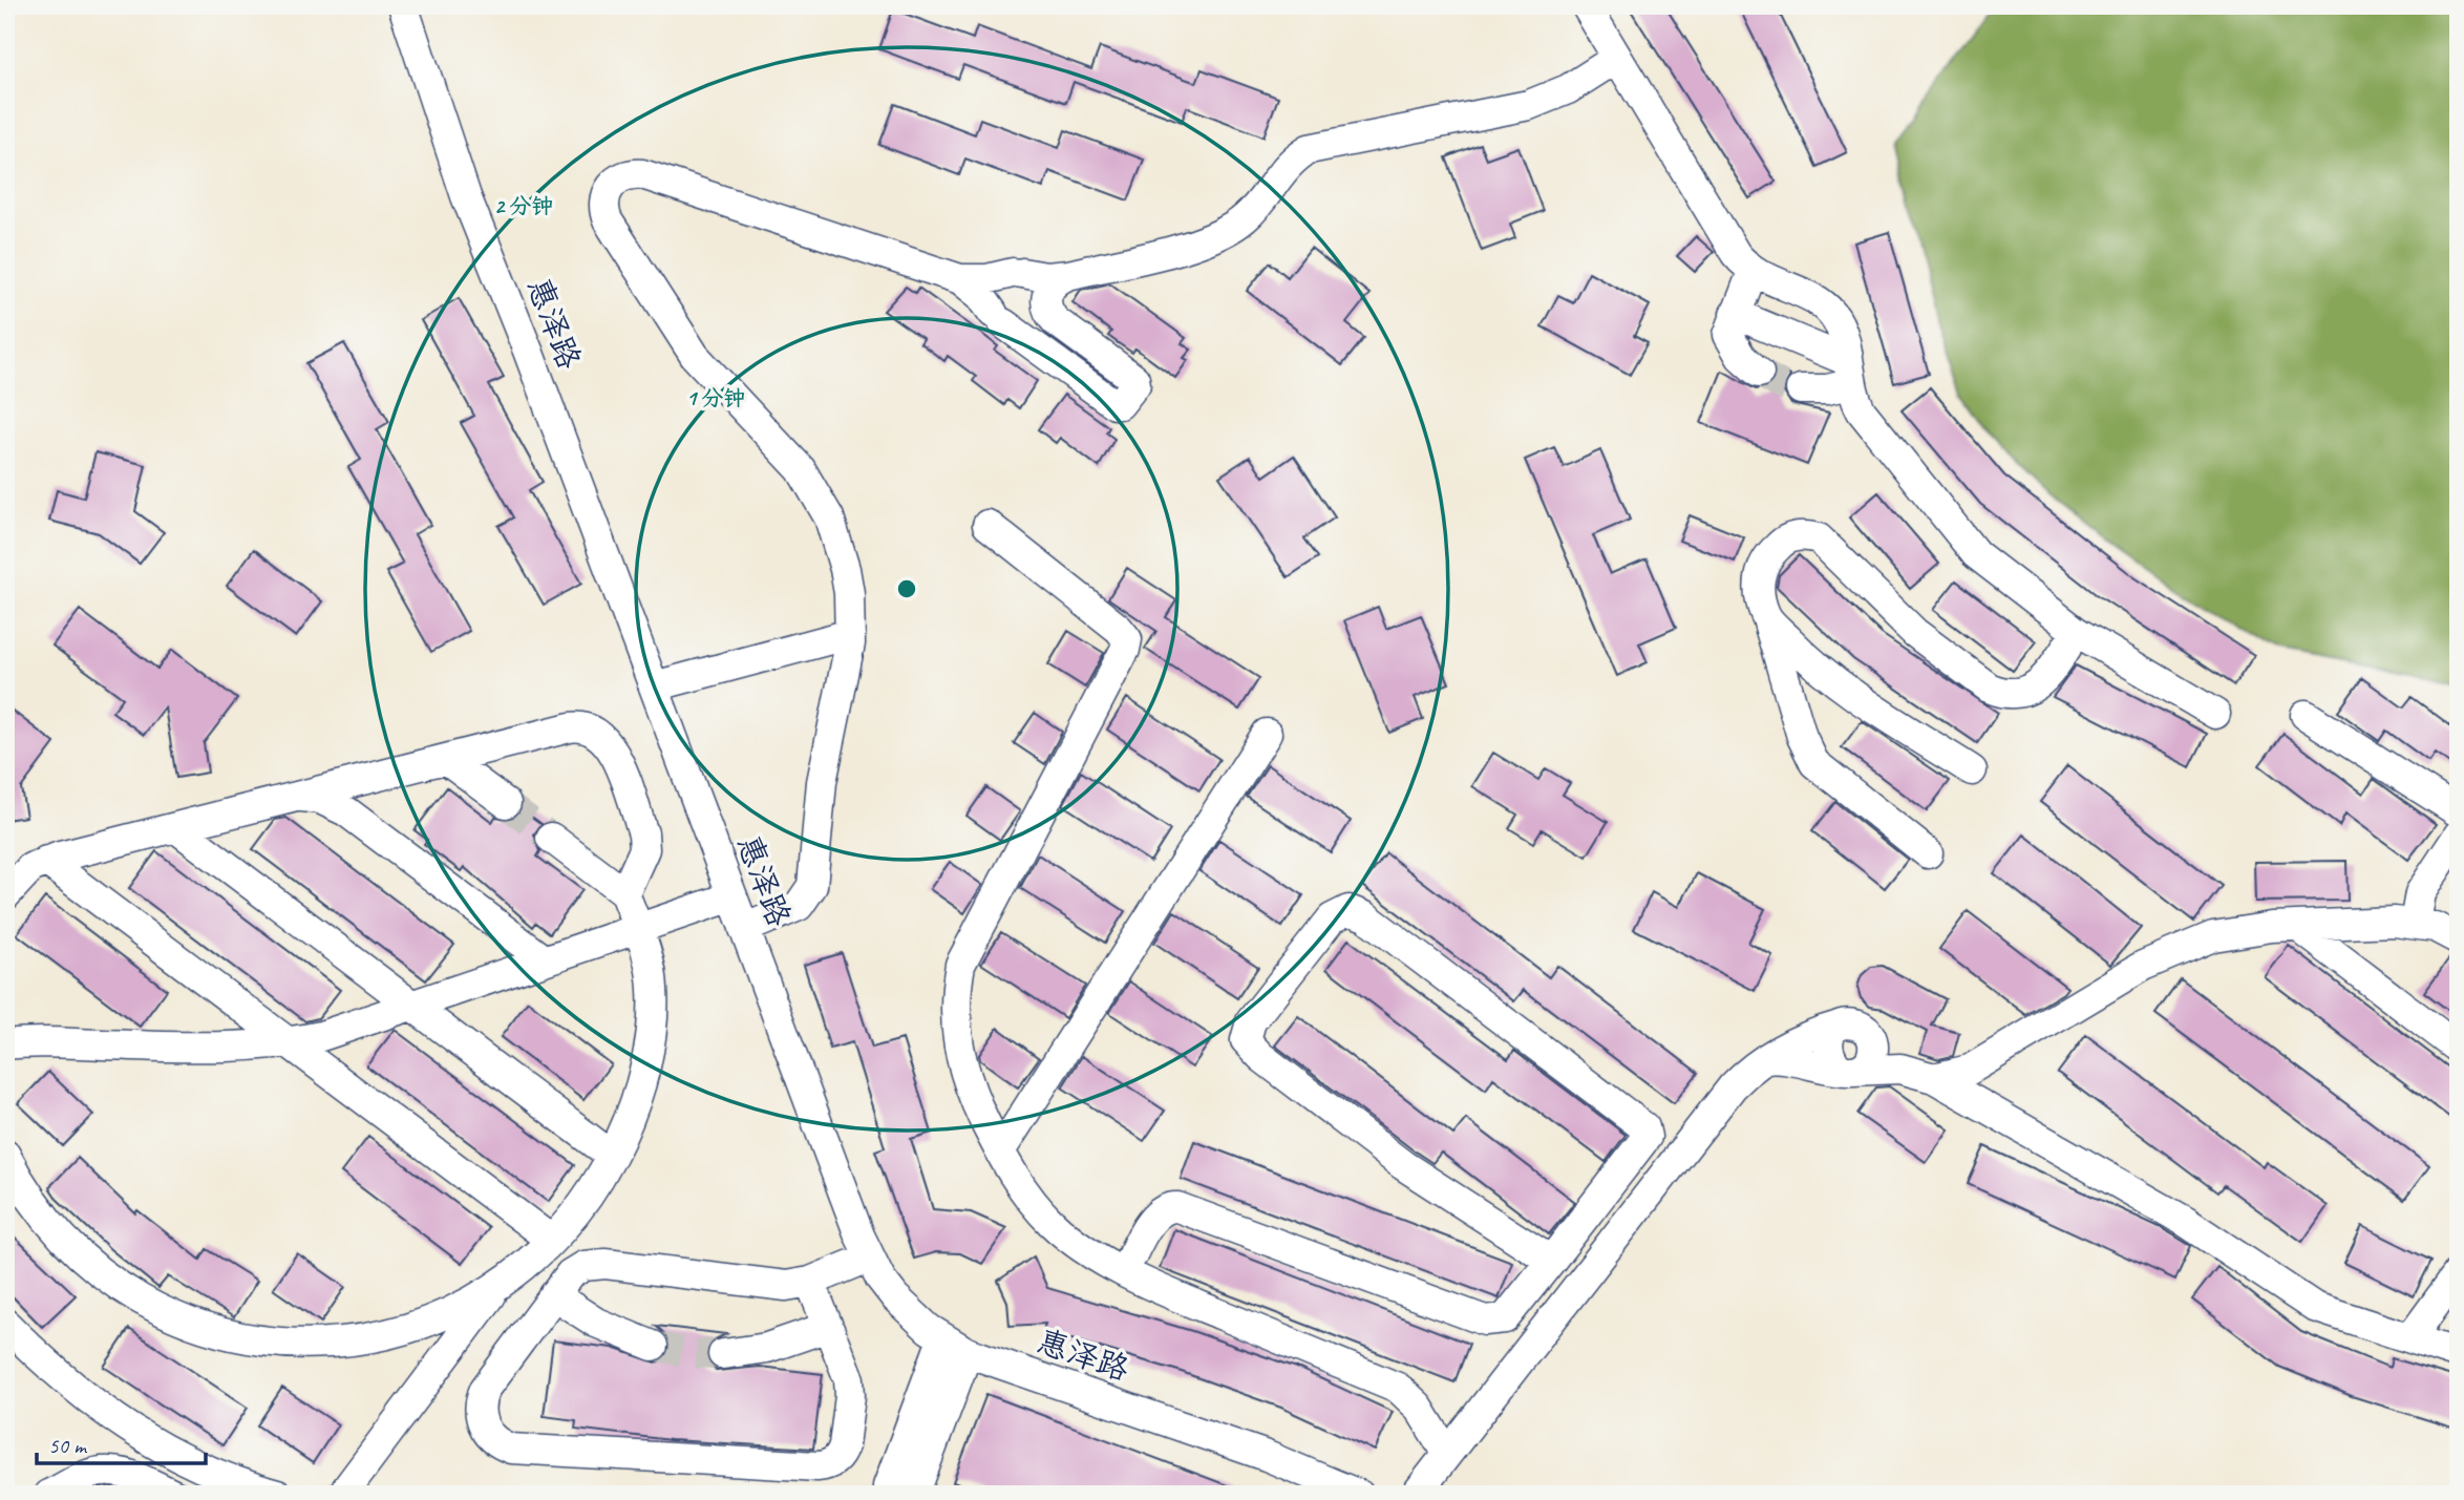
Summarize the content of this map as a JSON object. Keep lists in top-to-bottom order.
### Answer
{
  "streets": {
    "street": ["惠泽路"]
  },
  "scale_bar": "50 m",
  "rings": ["2 分钟", "1 分钟"]
}
